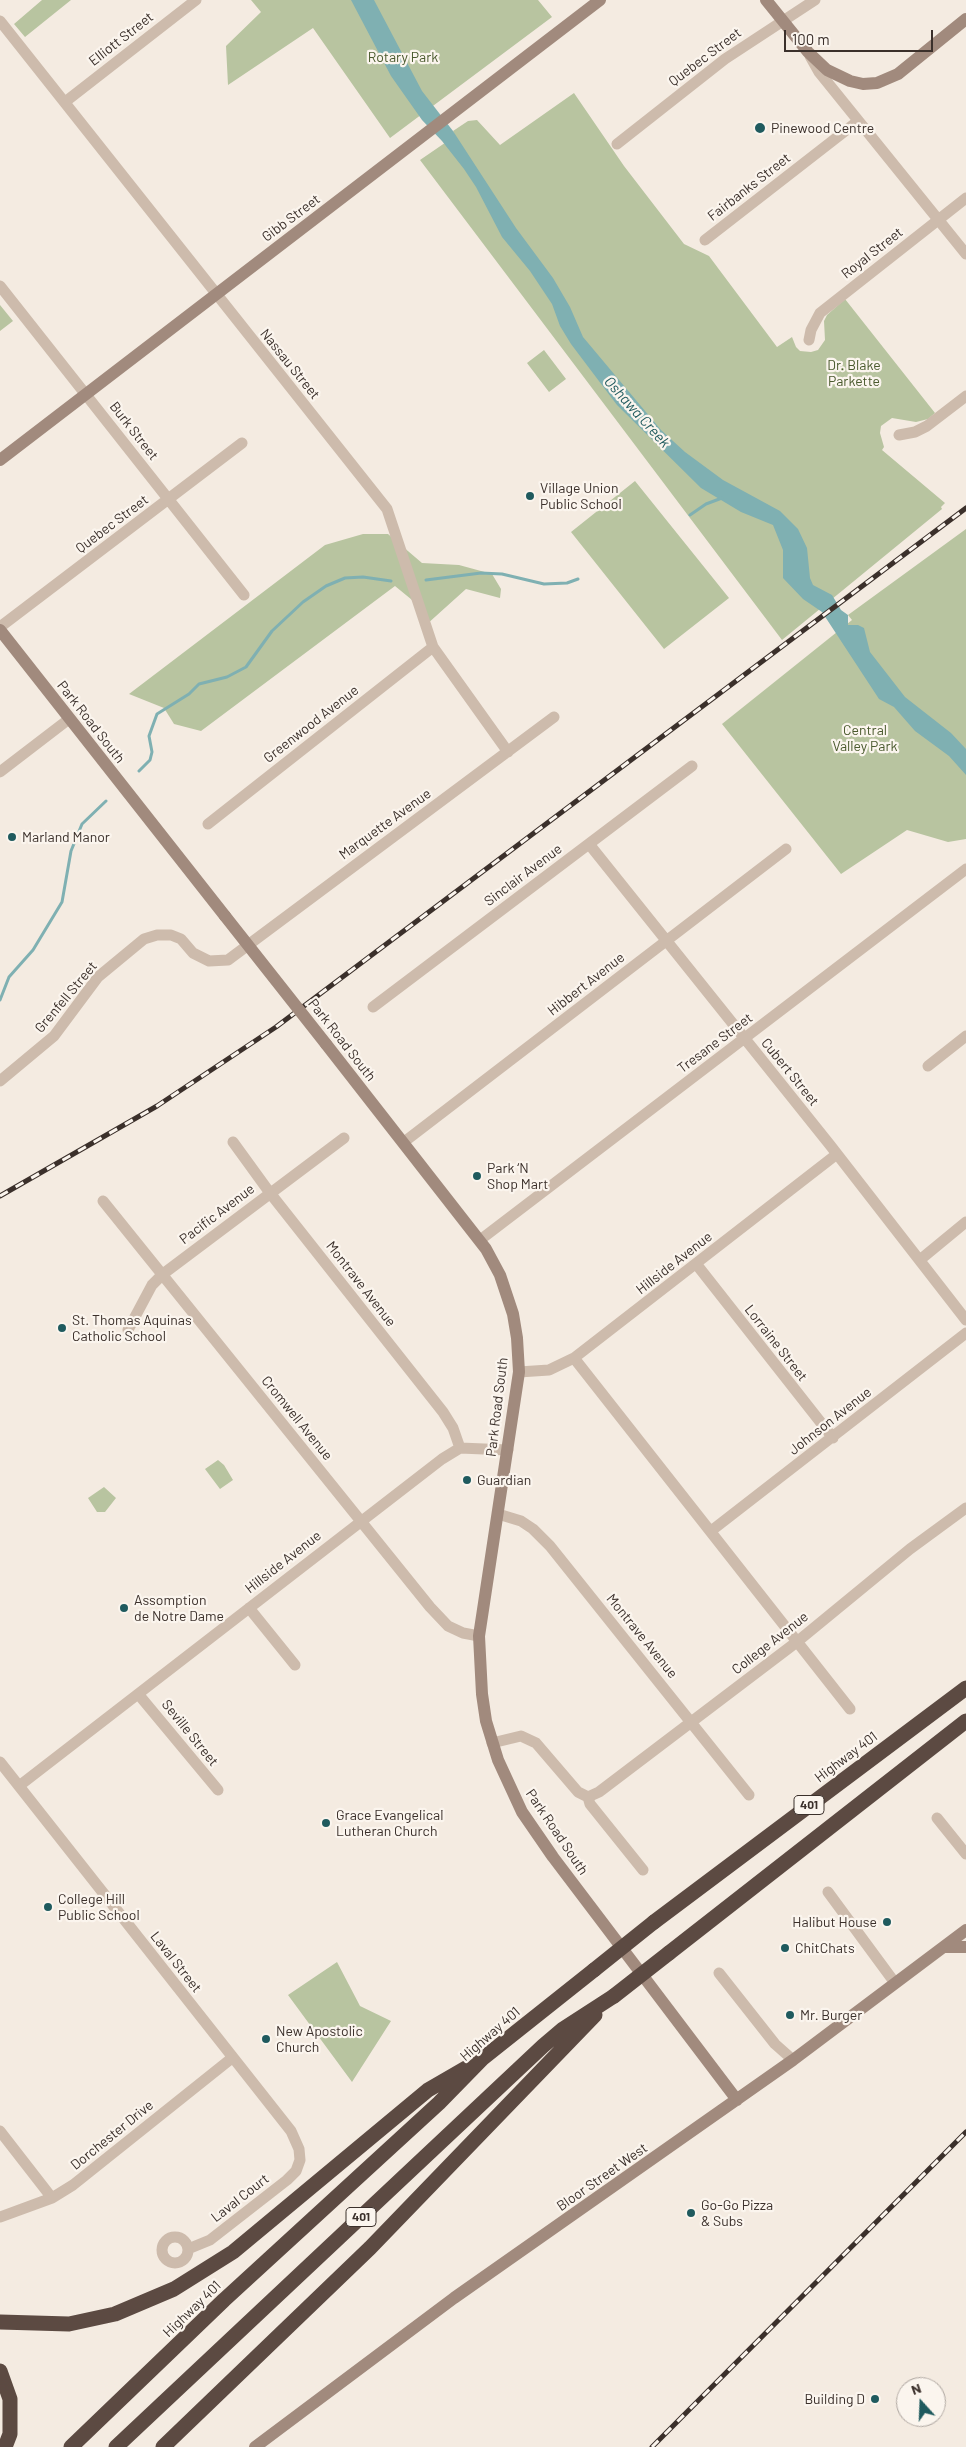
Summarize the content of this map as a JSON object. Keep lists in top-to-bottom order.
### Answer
{
  "streets": {
    "highway": ["Highway 401", "401"],
    "main road": ["Gibb Street", "Park Road South", "Bloor Street West"],
    "street": [
      "Elliott Street",
      "Quebec Street",
      "Fairbanks Street",
      "Royal Street",
      "Nassau Street",
      "Burk Street",
      "Greenwood Avenue",
      "Marquette Avenue",
      "Sinclair Avenue",
      "Hibbert Avenue",
      "Grenfell Street",
      "Tresane Street",
      "Cubert Street",
      "Pacific Avenue",
      "Hillside Avenue",
      "Montrave Avenue",
      "Lorraine Street",
      "Cromwell Avenue",
      "Johnson Avenue",
      "College Avenue",
      "Seville Street",
      "Laval Street",
      "Dorchester Drive",
      "Laval Court"
    ]
  },
  "crossings": [
    ["Elliott Street", "Nassau Street"],
    ["Quebec Street", "Burk Street"],
    ["Quebec Street", "Park Road South"],
    ["Gibb Street", "Nassau Street"],
    ["Gibb Street", "Burk Street"],
    ["Nassau Street", "Greenwood Avenue"],
    ["Nassau Street", "Marquette Avenue"],
    ["Park Road South", "Hibbert Avenue"],
    ["Park Road South", "Tresane Street"],
    ["Park Road South", "Hillside Avenue"],
    ["Park Road South", "Montrave Avenue"],
    ["Park Road South", "Cromwell Avenue"],
    ["Park Road South", "Bloor Street West"],
    ["Marquette Avenue", "Grenfell Street"],
    ["Sinclair Avenue", "Cubert Street"],
    ["Hibbert Avenue", "Cubert Street"],
    ["Tresane Street", "Cubert Street"],
    ["Cubert Street", "Hillside Avenue"],
    ["Pacific Avenue", "Montrave Avenue"],
    ["Pacific Avenue", "Cromwell Avenue"],
    ["Hillside Avenue", "Montrave Avenue"],
    ["Hillside Avenue", "Lorraine Street"],
    ["Hillside Avenue", "Cromwell Avenue"],
    ["Hillside Avenue", "Seville Street"],
    ["Hillside Avenue", "Laval Street"],
    ["Montrave Avenue", "College Avenue"],
    ["Lorraine Street", "Johnson Avenue"],
    ["Laval Street", "Dorchester Drive"],
    ["Laval Street", "Laval Court"]
  ],
  "water": ["Oshawa Creek"],
  "parks": ["Rotary Park", "Dr. Blake Parkette", "Central Valley Park"],
  "places": [
    "Pinewood Centre",
    "Village Union Public School",
    "Marland Manor",
    "Park ‘N Shop Mart",
    "St. Thomas Aquinas Catholic School",
    "Guardian",
    "Assomption de Notre Dame",
    "Grace Evangelical Lutheran Church",
    "College Hill Public School",
    "Halibut House",
    "ChitChats",
    "Mr. Burger",
    "New Apostolic Church",
    "Go-Go Pizza & Subs",
    "Building D"
  ],
  "scale_bar": "100 m",
  "north": "top"
}
